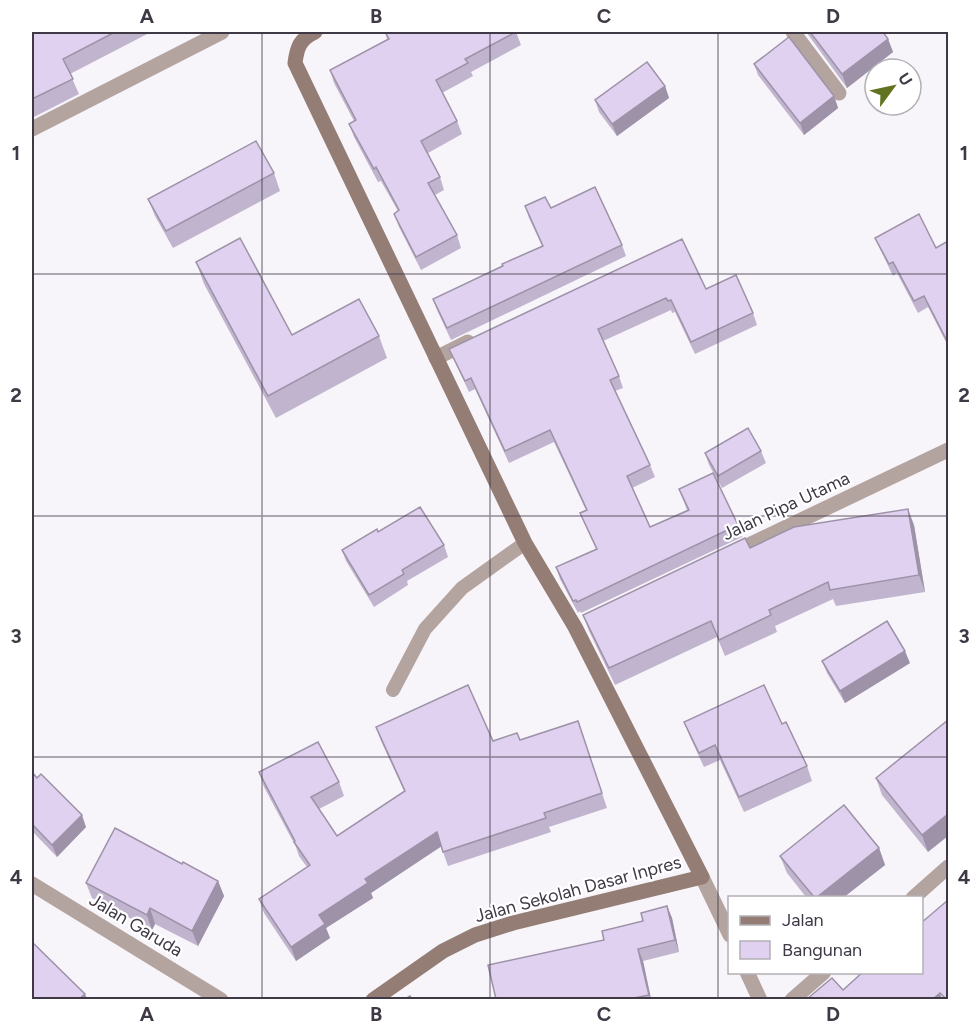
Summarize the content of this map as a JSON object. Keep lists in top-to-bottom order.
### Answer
{
  "streets": {
    "street": ["Jalan Pipa Utama", "Jalan Sekolah Dasar Inpres", "Jalan Garuda"]
  },
  "legend": ["Jalan", "Bangunan"],
  "north": "top right",
  "grid": {
    "columns": [
      "A",
      "B",
      "C",
      "D"
    ],
    "rows": [
      "1",
      "2",
      "3",
      "4"
    ]
  }
}
